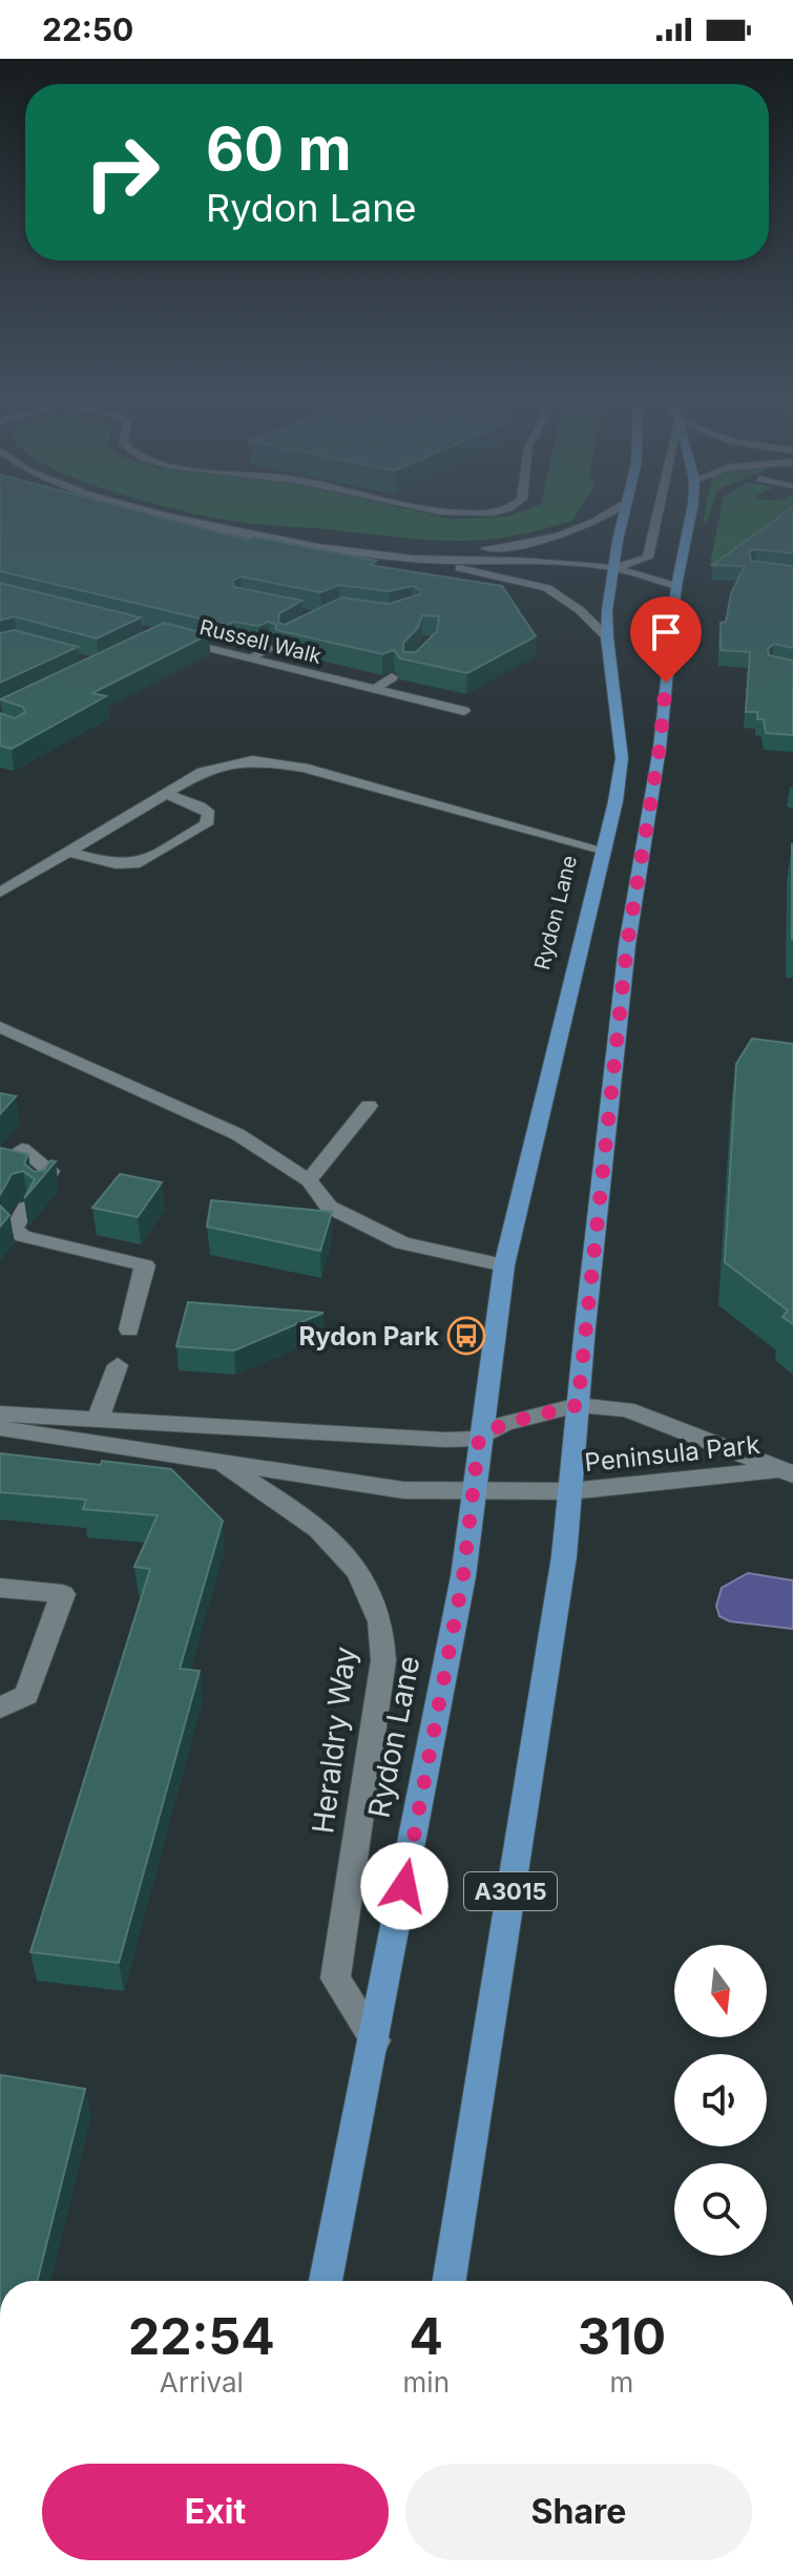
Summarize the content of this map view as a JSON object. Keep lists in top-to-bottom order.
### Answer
{
  "streets": {
    "main road": ["Rydon Lane", "A3015"],
    "street": ["Russell Walk", "Peninsula Park", "Heraldry Way"]
  },
  "crossings": [
    ["Rydon Lane", "Heraldry Way"],
    ["Peninsula Park", "A3015"]
  ],
  "places": {
    "bus stop": ["Rydon Park"]
  },
  "north": "bottom",
  "page": {
    "status": "22:50",
    "turn": ["60 m", "Rydon Lane"],
    "eta": [
      "22:54",
      "Arrival",
      "4",
      "min",
      "310",
      "m"
    ],
    "buttons": ["Exit", "Share"]
  }
}
